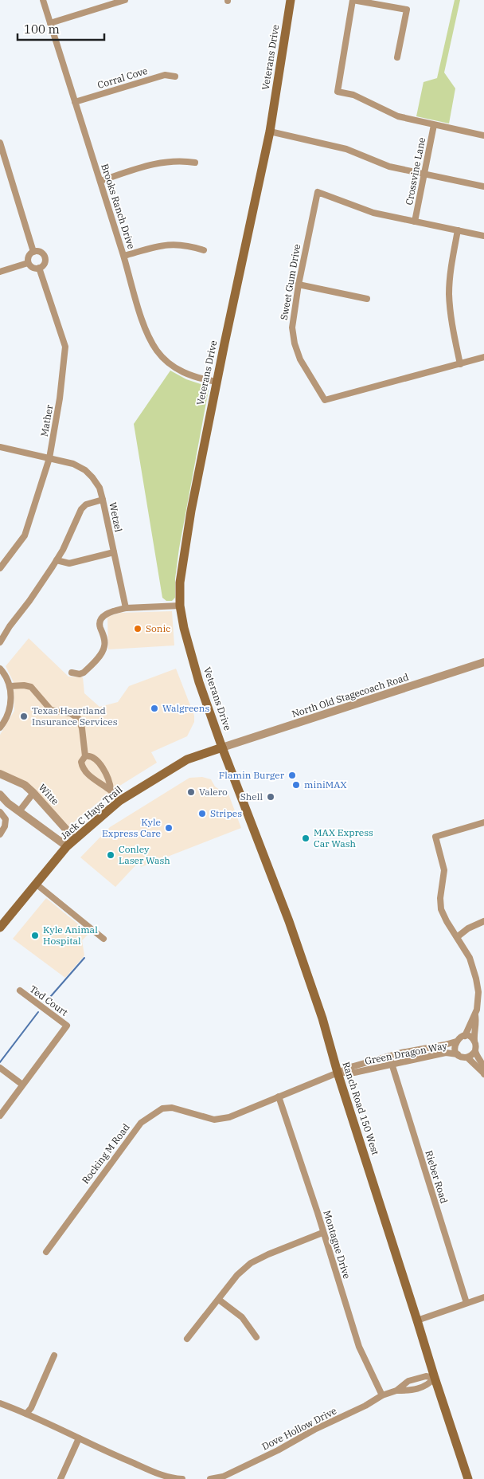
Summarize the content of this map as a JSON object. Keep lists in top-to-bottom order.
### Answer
{
  "streets": {
    "main road": ["Veterans Drive", "Jack C Hays Trail", "Ranch Road 150 West"],
    "street": [
      "Corral Cove",
      "Crossvine Lane",
      "Brooks Ranch Drive",
      "Sweet Gum Drive",
      "Mather",
      "Wetzel",
      "North Old Stagecoach Road",
      "Witte",
      "Ted Court",
      "Green Dragon Way",
      "Rocking M Road",
      "Rieber Road",
      "Montague Drive",
      "Dove Hollow Drive"
    ]
  },
  "crossings": [
    ["Veterans Drive", "Brooks Ranch Drive"],
    ["Veterans Drive", "North Old Stagecoach Road"],
    ["Veterans Drive", "Jack C Hays Trail"],
    ["Veterans Drive", "Ranch Road 150 West"],
    ["Corral Cove", "Brooks Ranch Drive"],
    ["Crossvine Lane", "Sweet Gum Drive"],
    ["Mather", "Wetzel"],
    ["North Old Stagecoach Road", "Jack C Hays Trail"],
    ["North Old Stagecoach Road", "Ranch Road 150 West"],
    ["Witte", "Jack C Hays Trail"],
    ["Jack C Hays Trail", "Ranch Road 150 West"],
    ["Green Dragon Way", "Ranch Road 150 West"],
    ["Green Dragon Way", "Rocking M Road"],
    ["Green Dragon Way", "Rieber Road"],
    ["Ranch Road 150 West", "Rocking M Road"],
    ["Ranch Road 150 West", "Dove Hollow Drive"],
    ["Rocking M Road", "Montague Drive"],
    ["Montague Drive", "Dove Hollow Drive"]
  ],
  "places": [
    "Sonic",
    "Walgreens",
    "Texas Heartland Insurance Services",
    "Flamin Burger",
    "miniMAX",
    "Valero",
    "Shell",
    "Stripes",
    "Kyle Express Care",
    "MAX Express Car Wash",
    "Conley Laser Wash",
    "Kyle Animal Hospital"
  ],
  "scale_bar": "100 m"
}
